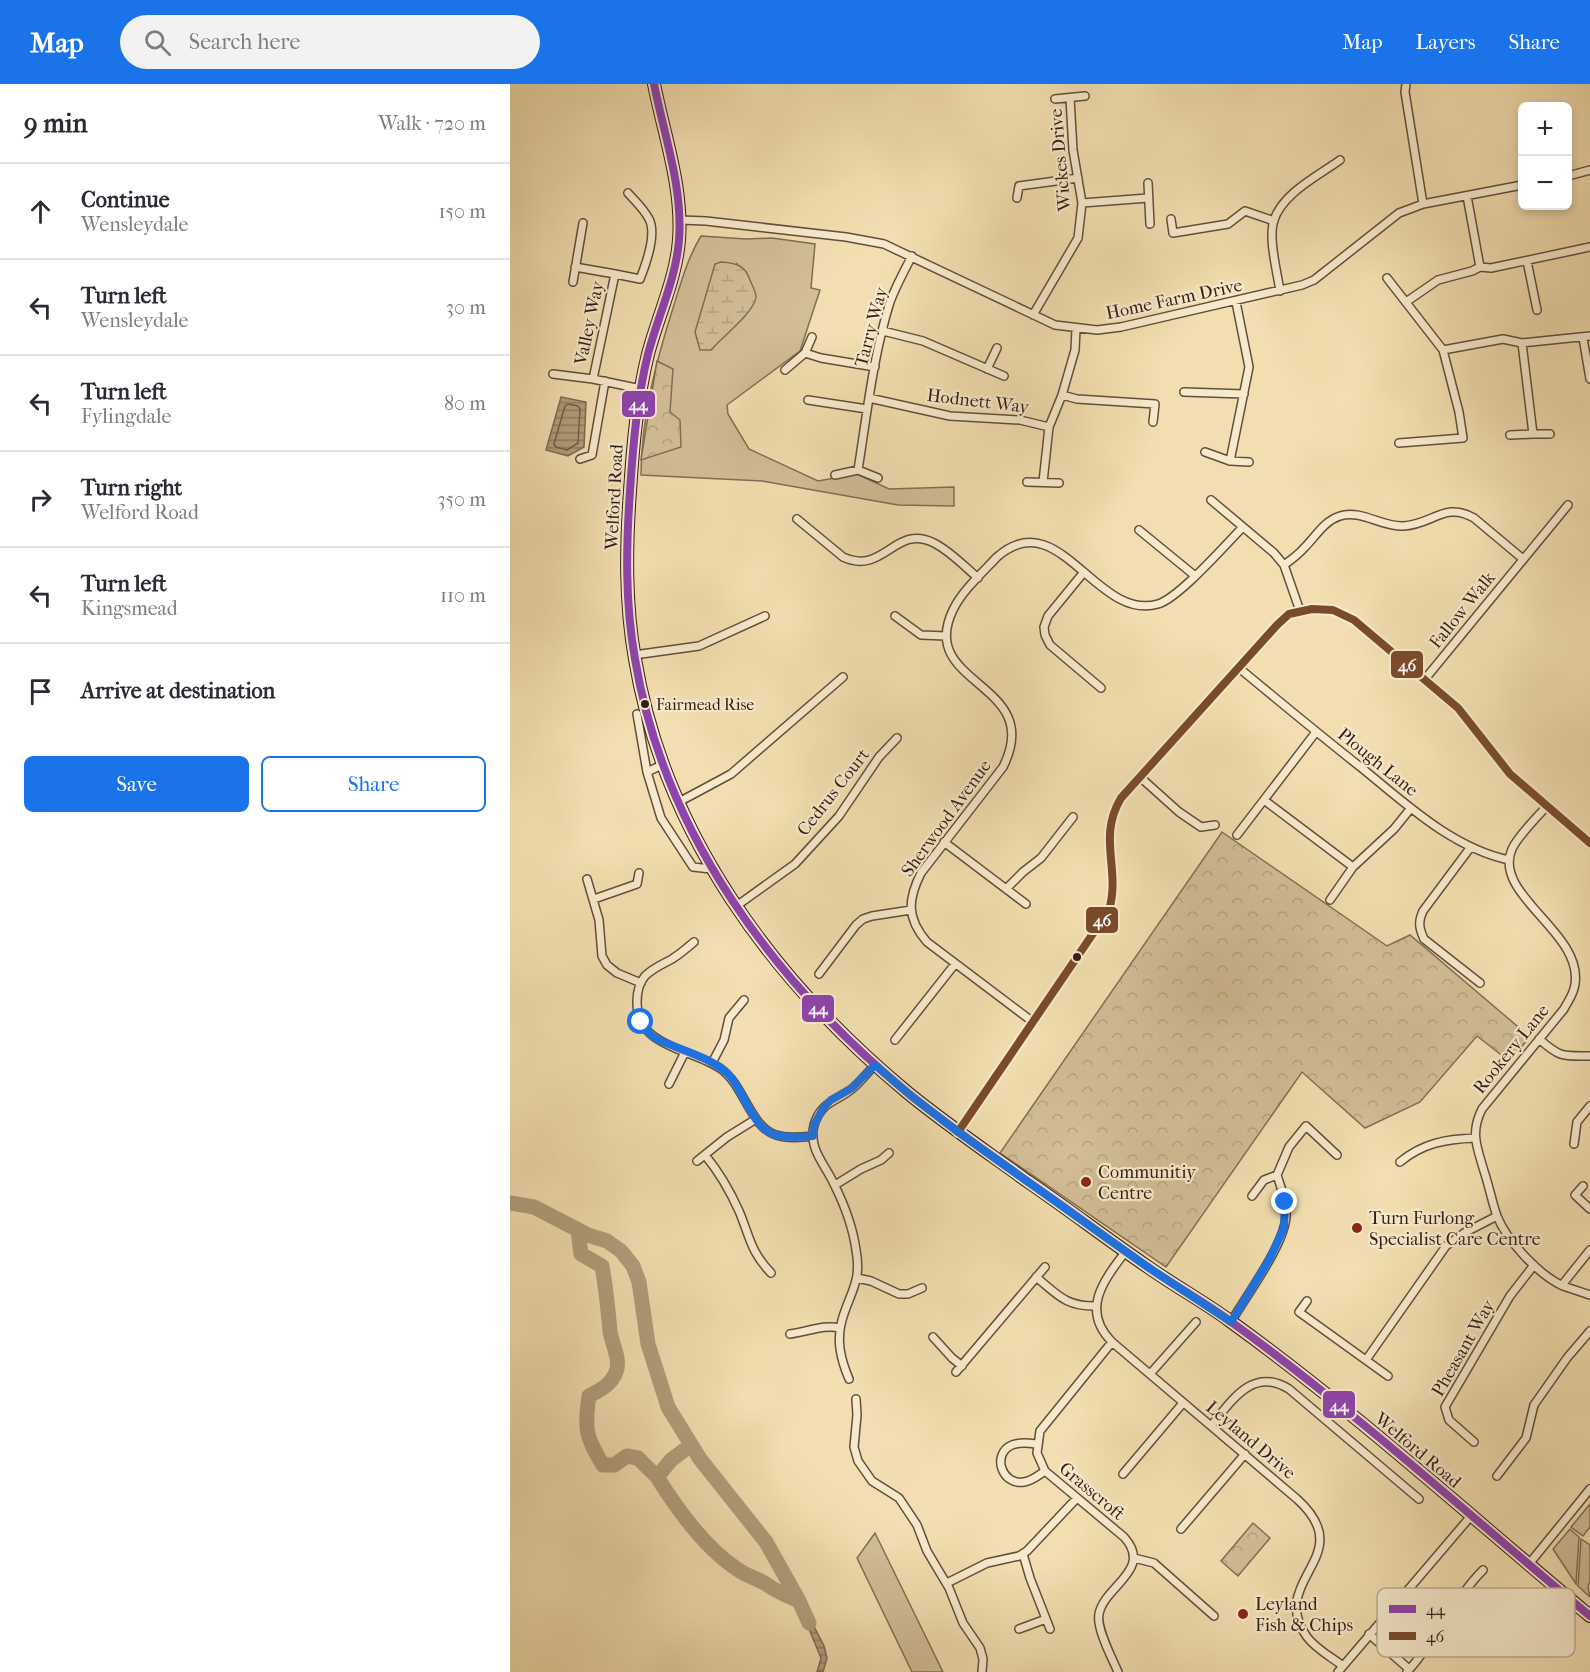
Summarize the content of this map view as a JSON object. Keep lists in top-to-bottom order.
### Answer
{
  "streets": {
    "main road": ["Welford Road"],
    "street": [
      "Wickes Drive",
      "Home Farm Drive",
      "Valley Way",
      "Tarry Way",
      "Hodnett Way",
      "Fallow Walk",
      "Plough Lane",
      "Cedrus Court",
      "Sherwood Avenue",
      "Rookery Lane",
      "Pheasant Way",
      "Leyland Drive",
      "Grasscroft"
    ]
  },
  "crossings": [
    ["Wickes Drive", "Home Farm Drive"],
    ["Home Farm Drive", "Tarry Way"],
    ["Home Farm Drive", "Welford Road"],
    ["Valley Way", "Welford Road"],
    ["Tarry Way", "Hodnett Way"],
    ["Welford Road", "Cedrus Court"],
    ["Plough Lane", "Rookery Lane"]
  ],
  "places": [
    "Fairmead Rise",
    "Communitiy Centre",
    "Turn Furlong Specialist Care Centre",
    "Leyland Fish & Chips"
  ],
  "lines": ["transit line 44", "transit line 46"],
  "legend": ["44", "46"],
  "page": {
    "header": "Map",
    "search": "Search here",
    "nav": ["Map", "Layers", "Share"],
    "heading": ["9 min", "Walk · 720 m"],
    "map_buttons": ["+", "−"],
    "list": [
      ["Continue", "Wensleydale", "150 m"],
      ["Turn left", "Wensleydale", "30 m"],
      ["Turn left", "Fylingdale", "80 m"],
      ["Turn right", "Welford Road", "350 m"],
      ["Turn left", "Kingsmead", "110 m"],
      "Arrive at destination"
    ],
    "buttons": ["Save", "Share"]
  }
}
